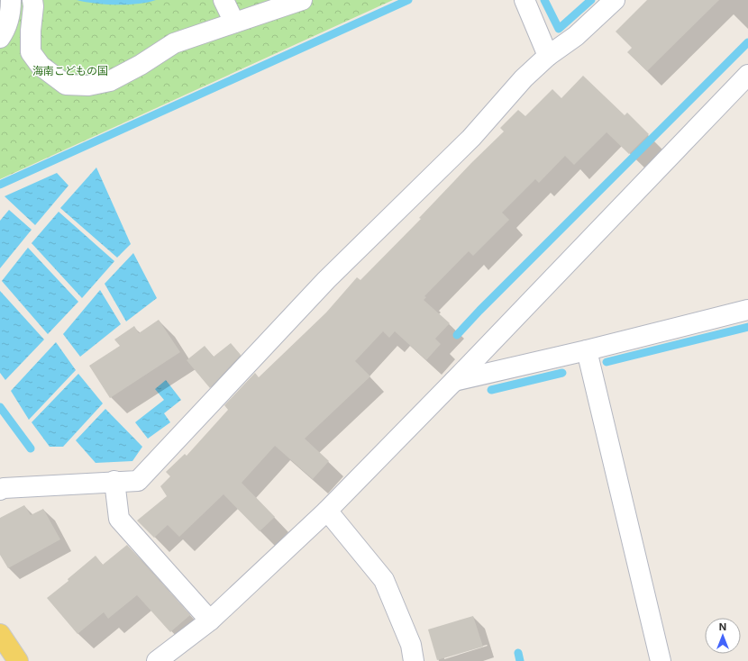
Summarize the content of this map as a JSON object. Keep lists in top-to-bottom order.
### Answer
{
  "parks": ["海南こどもの国"],
  "north": "top"
}
